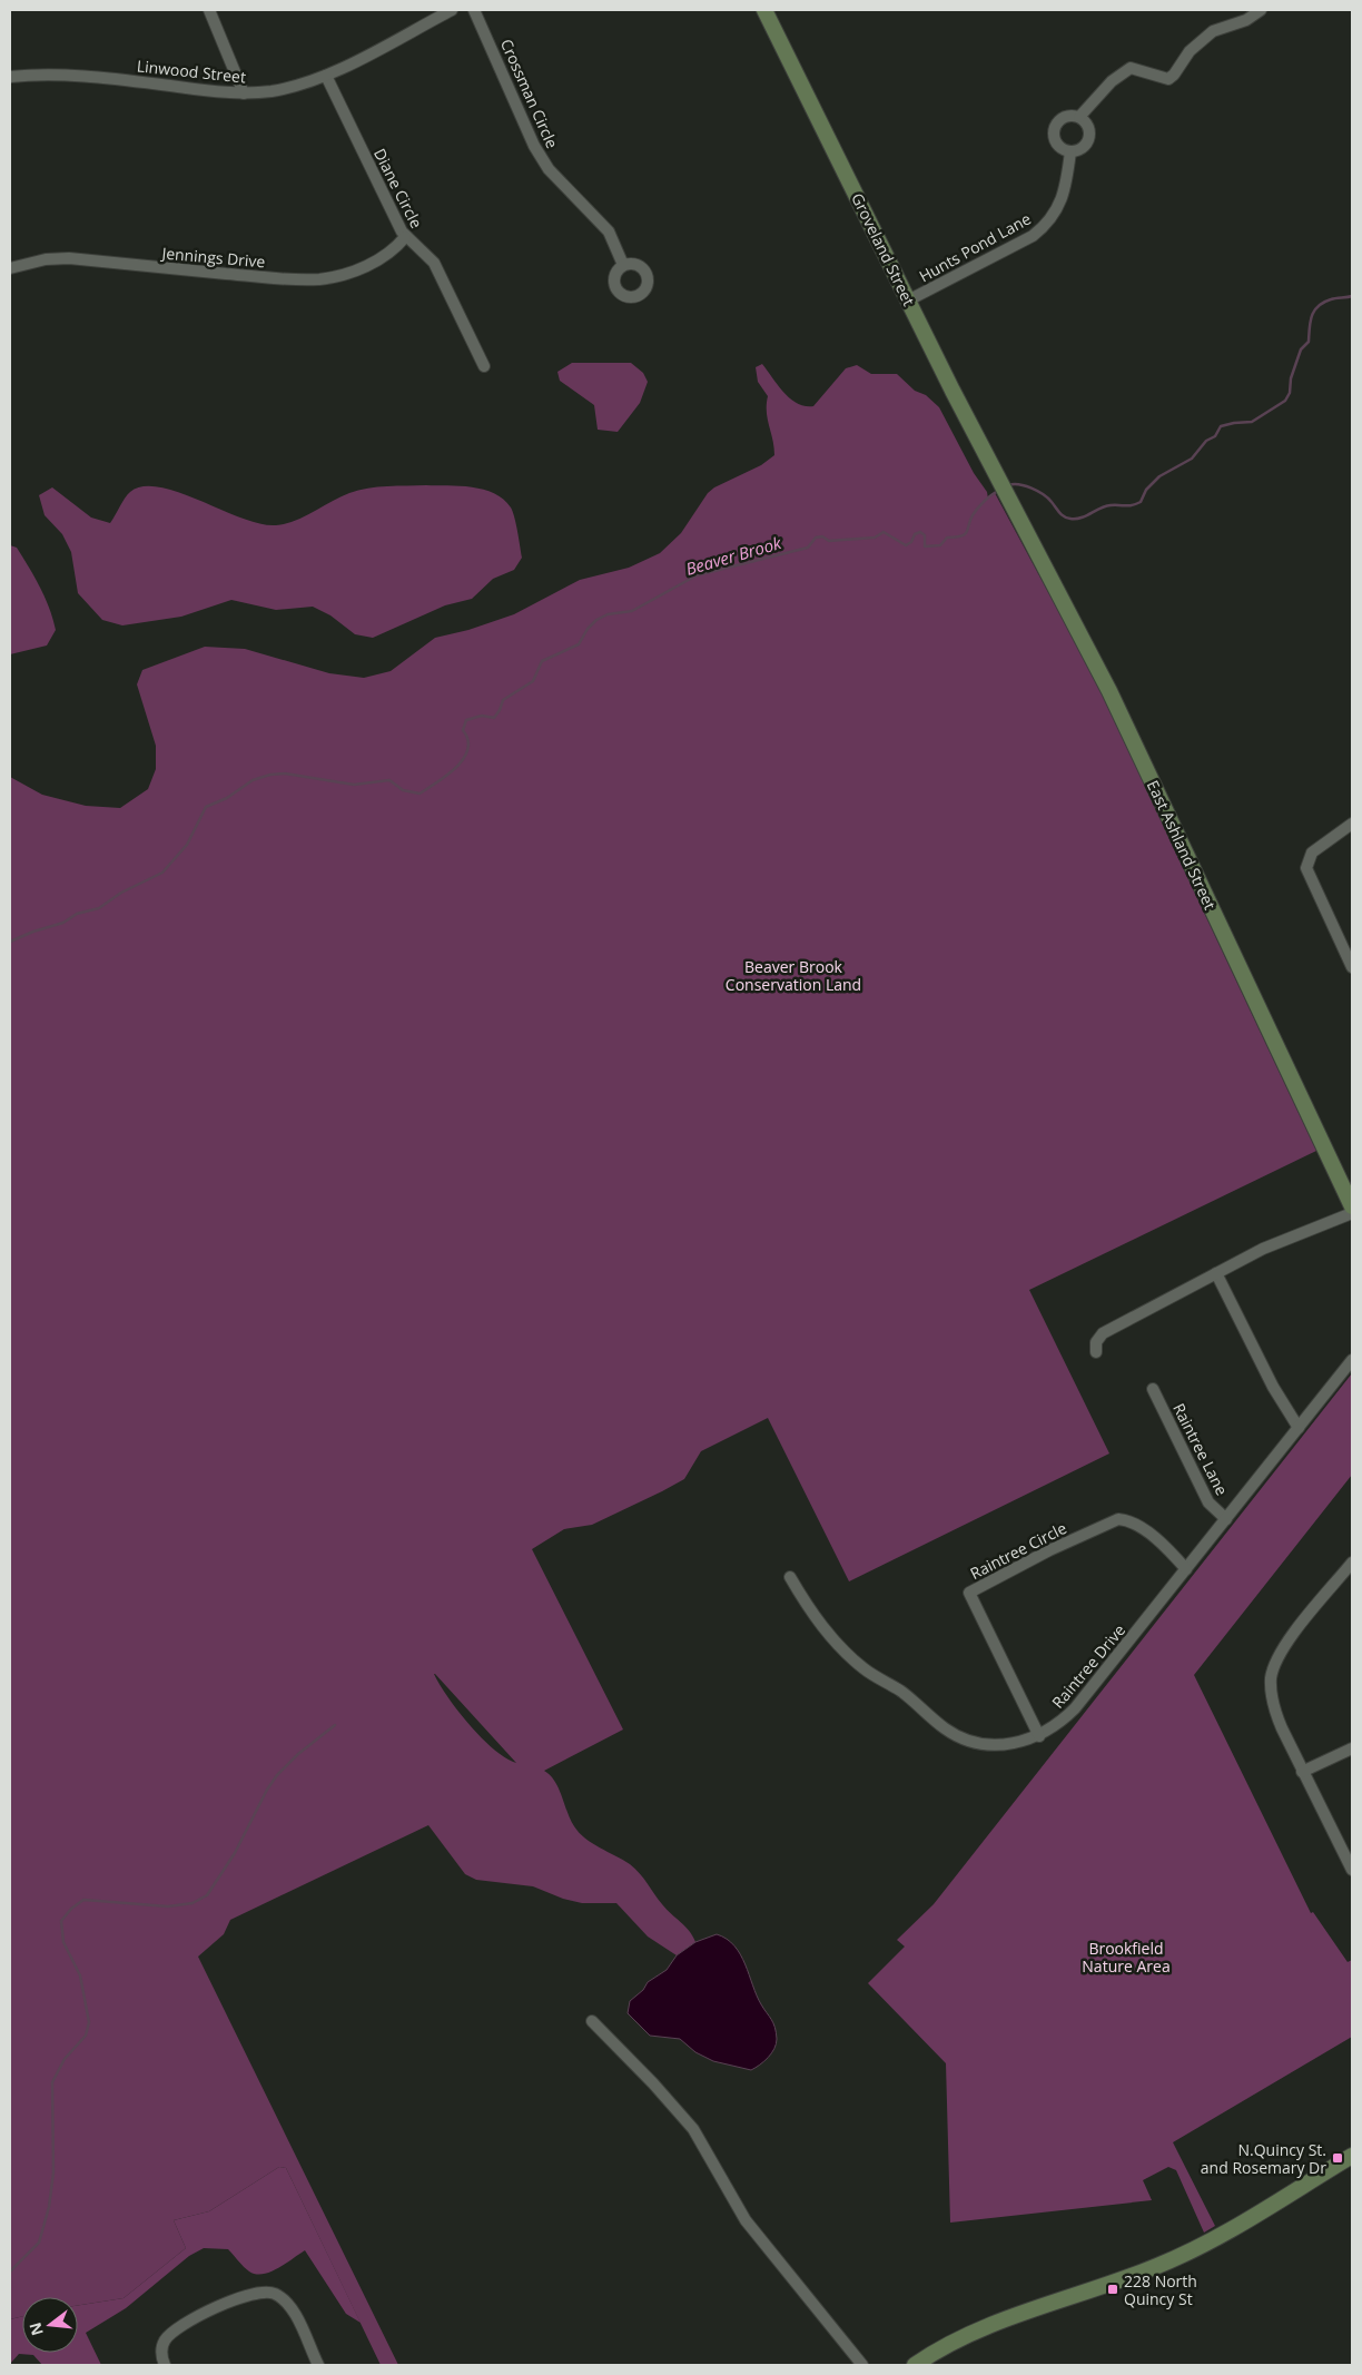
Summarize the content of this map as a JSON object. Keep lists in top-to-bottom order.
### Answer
{
  "streets": {
    "main road": ["Groveland Street", "East Ashland Street"],
    "street": [
      "Linwood Street",
      "Crossman Circle",
      "Diane Circle",
      "Hunts Pond Lane",
      "Jennings Drive",
      "Raintree Lane",
      "Raintree Circle",
      "Raintree Drive"
    ]
  },
  "crossings": [
    ["Linwood Street", "Diane Circle"],
    ["Diane Circle", "Jennings Drive"],
    ["Hunts Pond Lane", "Groveland Street"],
    ["Groveland Street", "East Ashland Street"],
    ["Raintree Lane", "Raintree Drive"],
    ["Raintree Circle", "Raintree Drive"]
  ],
  "water": ["Beaver Brook"],
  "parks": ["Beaver Brook Conservation Land", "Brookfield Nature Area"],
  "places": {
    "transit": ["N.Quincy St. and Rosemary Dr", "228 North Quincy St"]
  },
  "north": "left"
}
